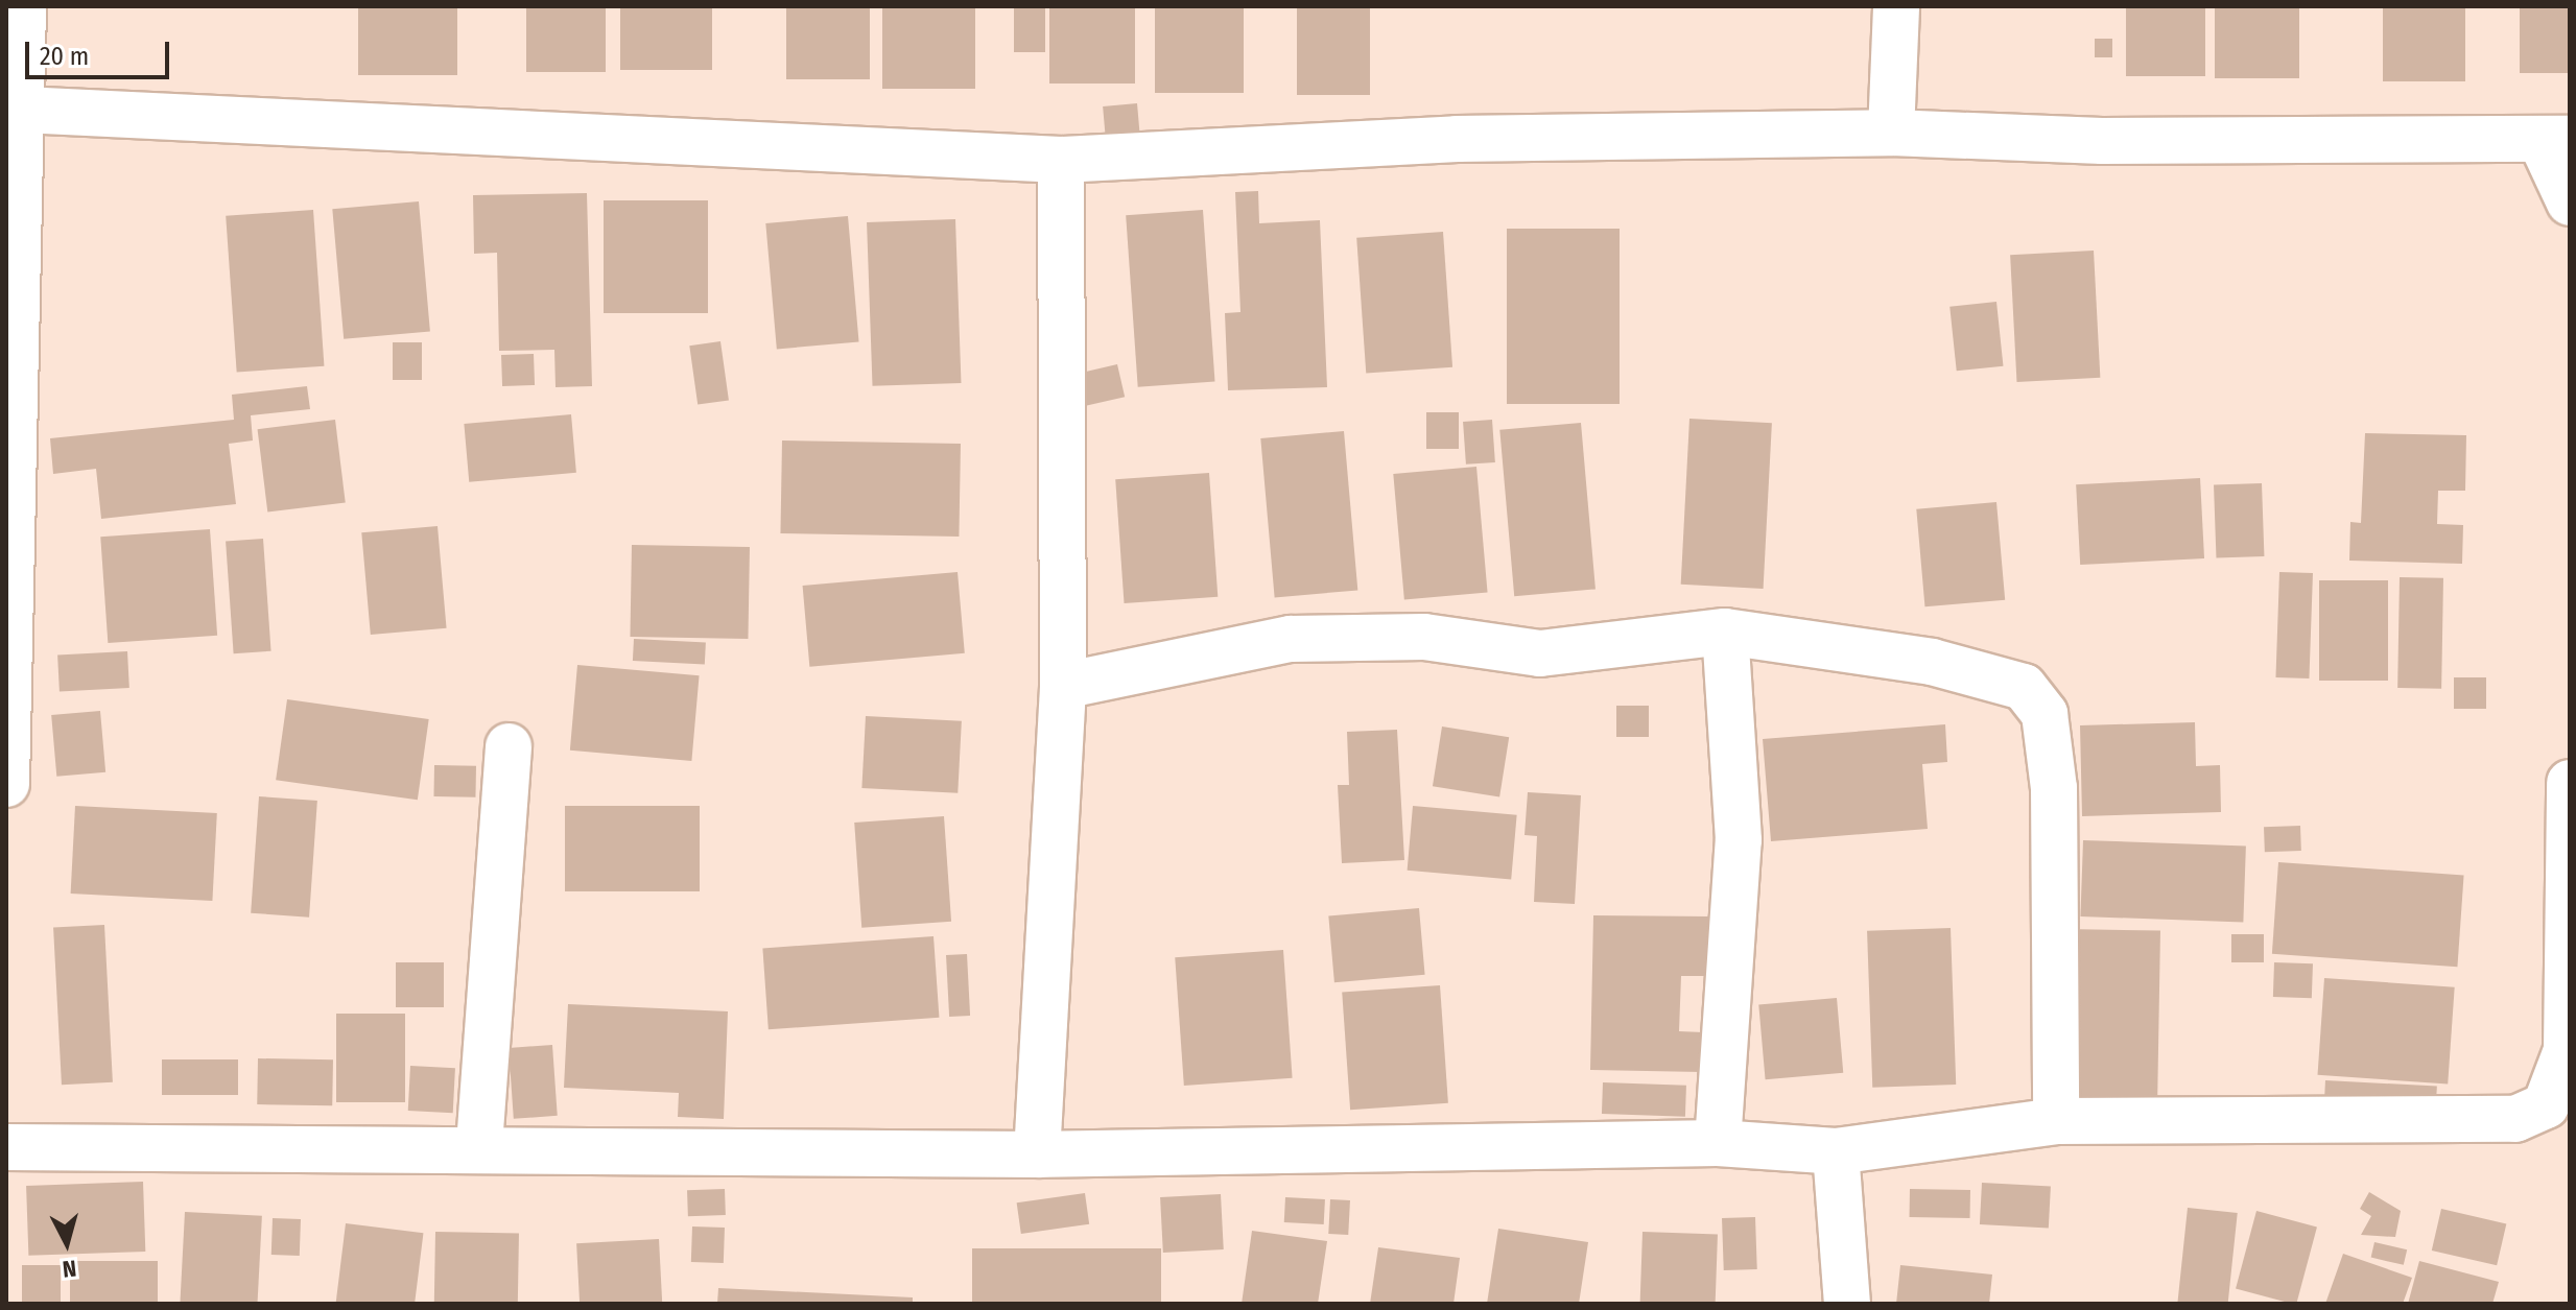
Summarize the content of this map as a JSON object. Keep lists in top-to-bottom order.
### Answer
{
  "scale_bar": "20 m",
  "north": "bottom"
}
